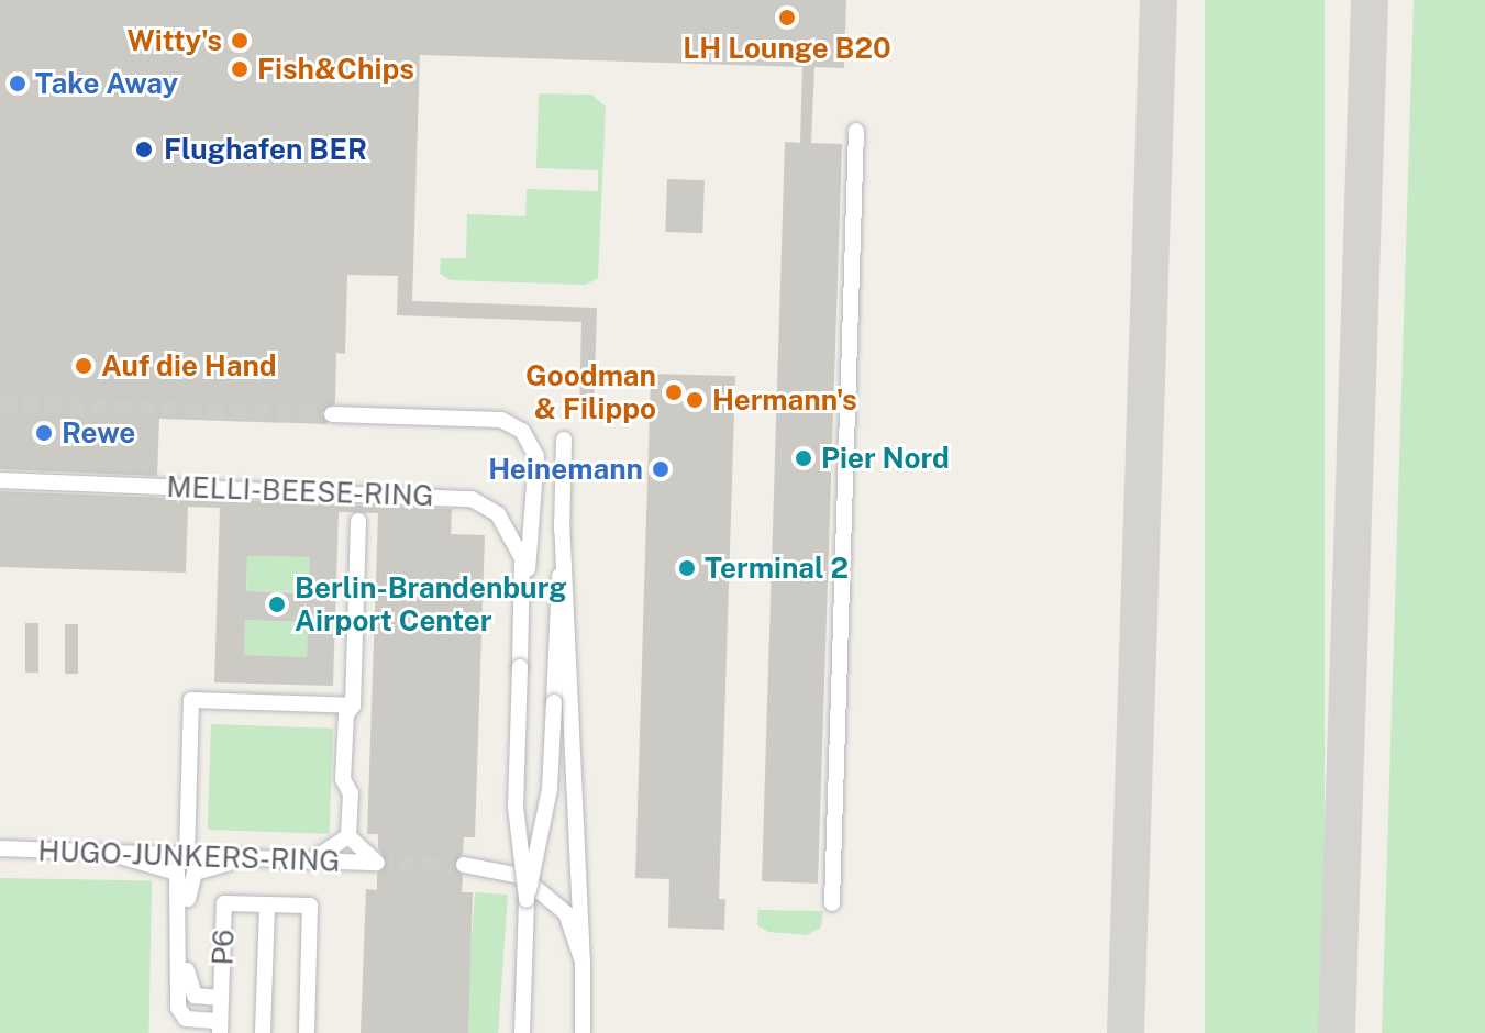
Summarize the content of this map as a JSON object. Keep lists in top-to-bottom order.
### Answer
{
  "streets": {
    "street": ["MELLI-BEESE-RING", "HUGO-JUNKERS-RING", "P6"]
  },
  "places": [
    "LH Lounge B20",
    "Witty's",
    "Fish&Chips",
    "Take Away",
    "Flughafen BER",
    "Auf die Hand",
    "Goodman & Filippo",
    "Hermann's",
    "Rewe",
    "Pier Nord",
    "Heinemann",
    "Terminal 2",
    "Berlin-Brandenburg Airport Center"
  ]
}
